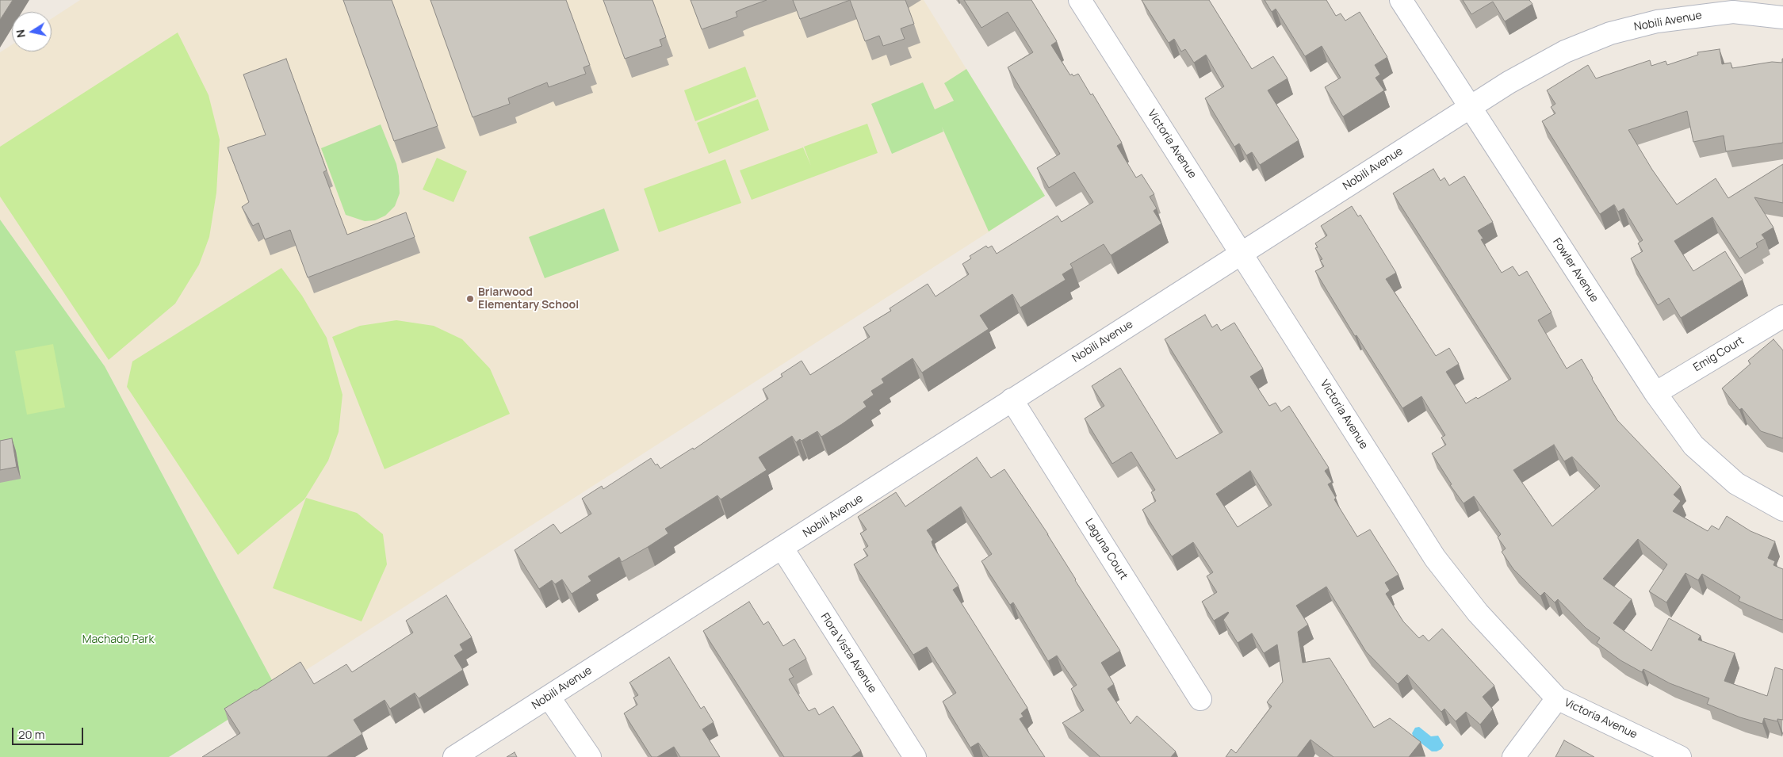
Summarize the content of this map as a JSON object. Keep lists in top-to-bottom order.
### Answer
{
  "streets": {
    "street": [
      "Nobili Avenue",
      "Victoria Avenue",
      "Fowler Avenue",
      "Emig Court",
      "Laguna Court",
      "Flora Vista Avenue"
    ]
  },
  "crossings": [
    ["Nobili Avenue", "Victoria Avenue"],
    ["Nobili Avenue", "Fowler Avenue"],
    ["Nobili Avenue", "Laguna Court"],
    ["Nobili Avenue", "Flora Vista Avenue"],
    ["Fowler Avenue", "Emig Court"]
  ],
  "parks": ["Machado Park"],
  "places": ["Briarwood Elementary School"],
  "scale_bar": "20 m",
  "north": "left"
}
